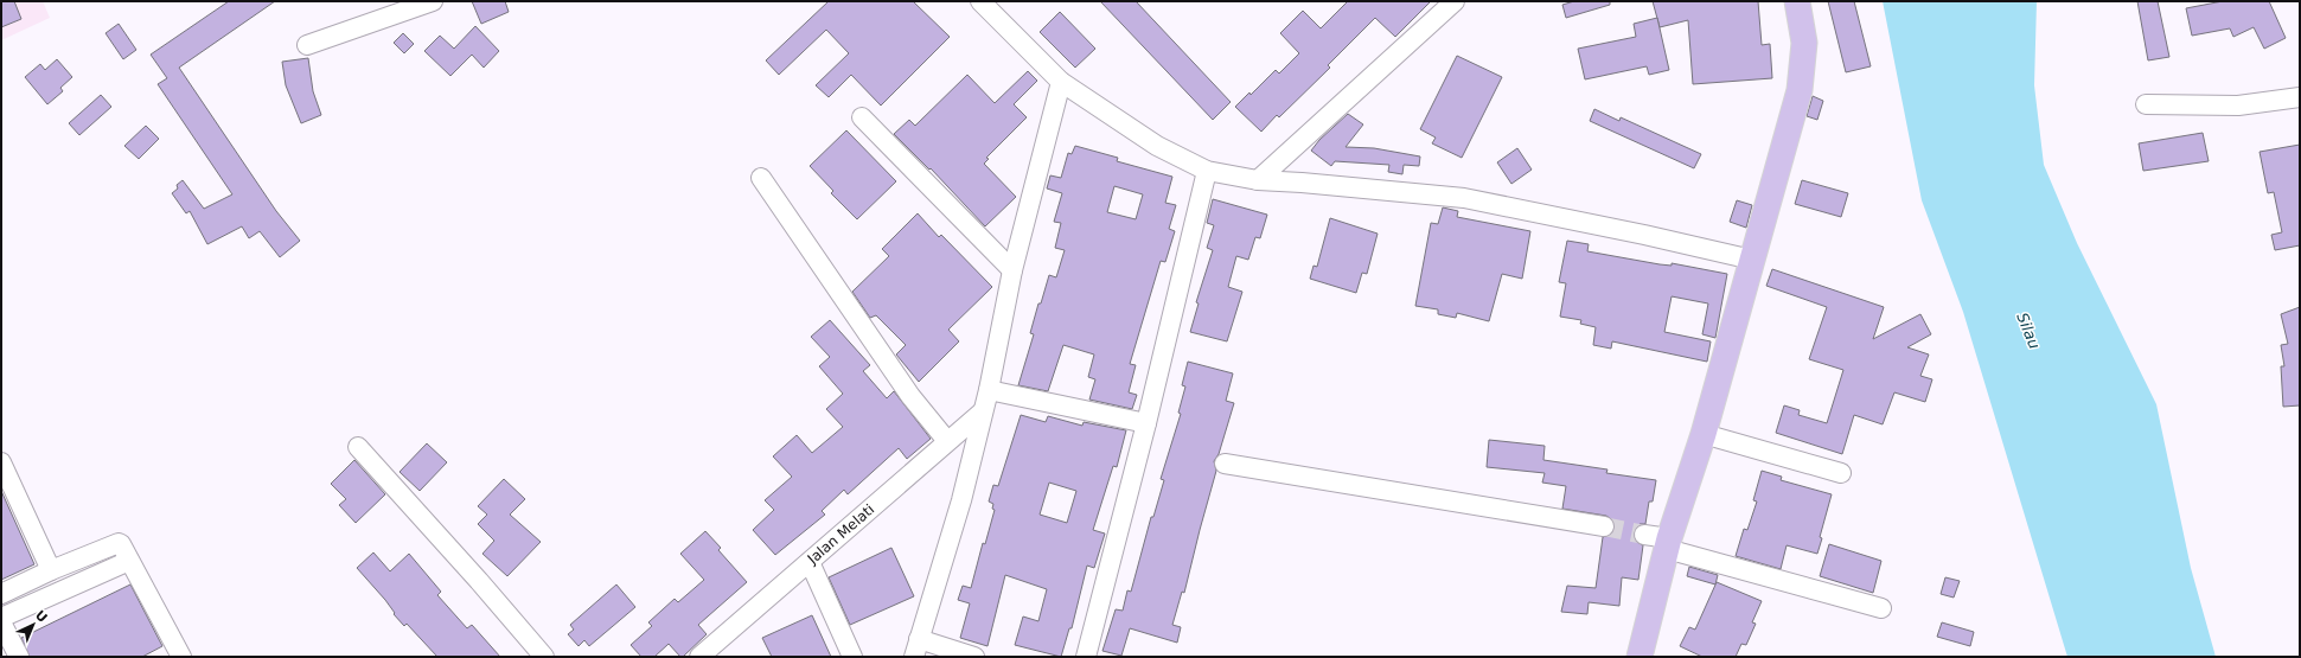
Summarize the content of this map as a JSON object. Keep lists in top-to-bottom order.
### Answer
{
  "streets": {
    "street": ["Jalan Melati"]
  },
  "water": ["Silau"],
  "north": "top right"
}
